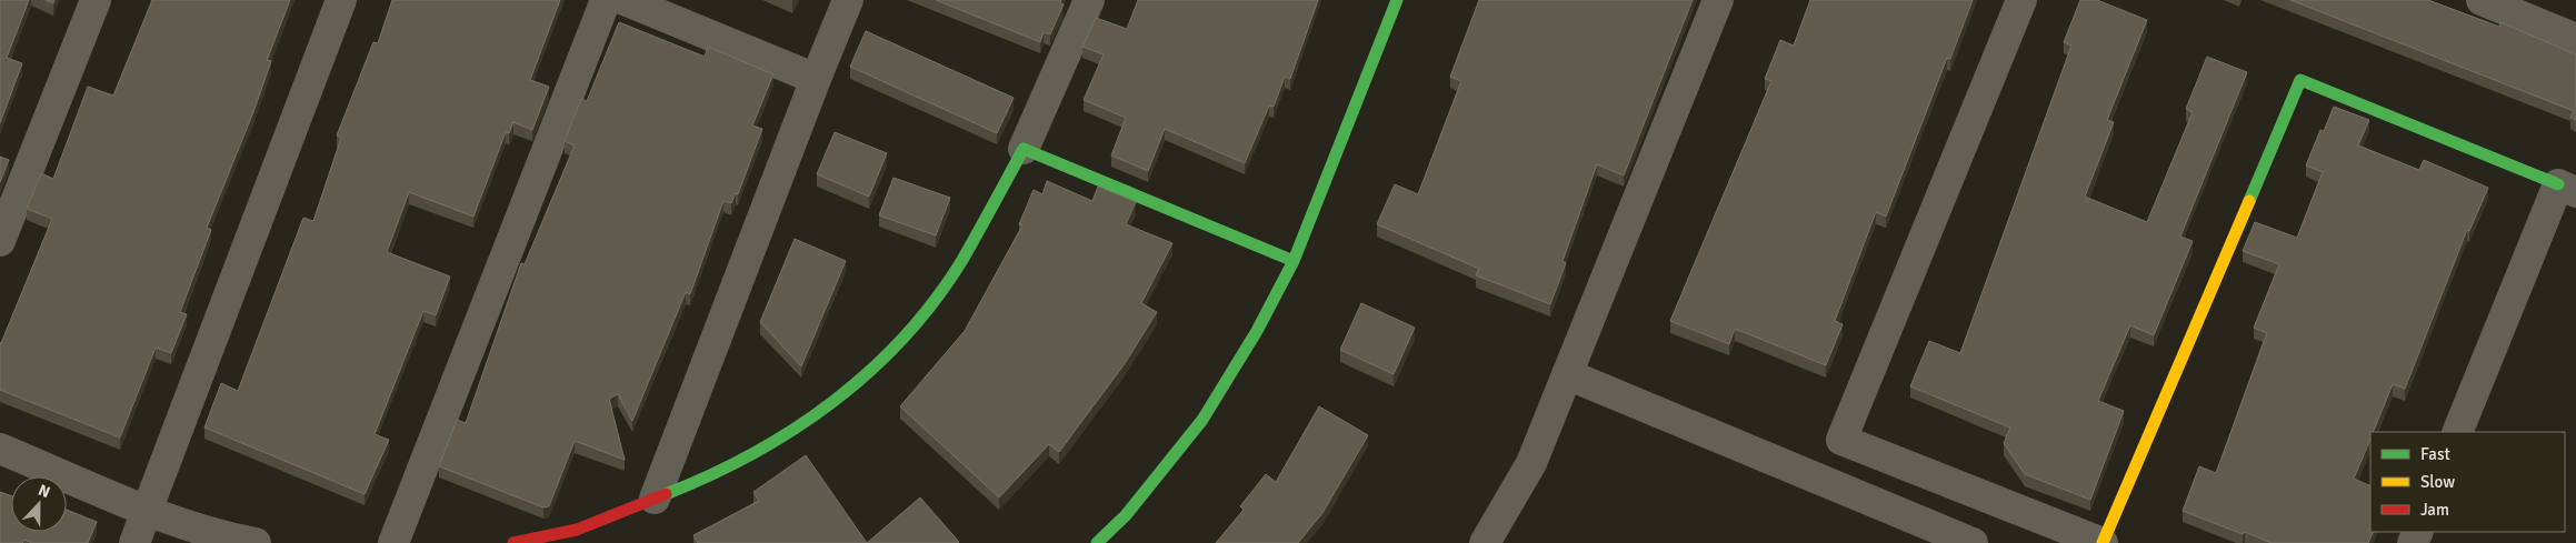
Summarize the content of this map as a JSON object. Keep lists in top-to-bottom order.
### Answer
{
  "legend": ["Fast", "Slow", "Jam"],
  "north": "top"
}
